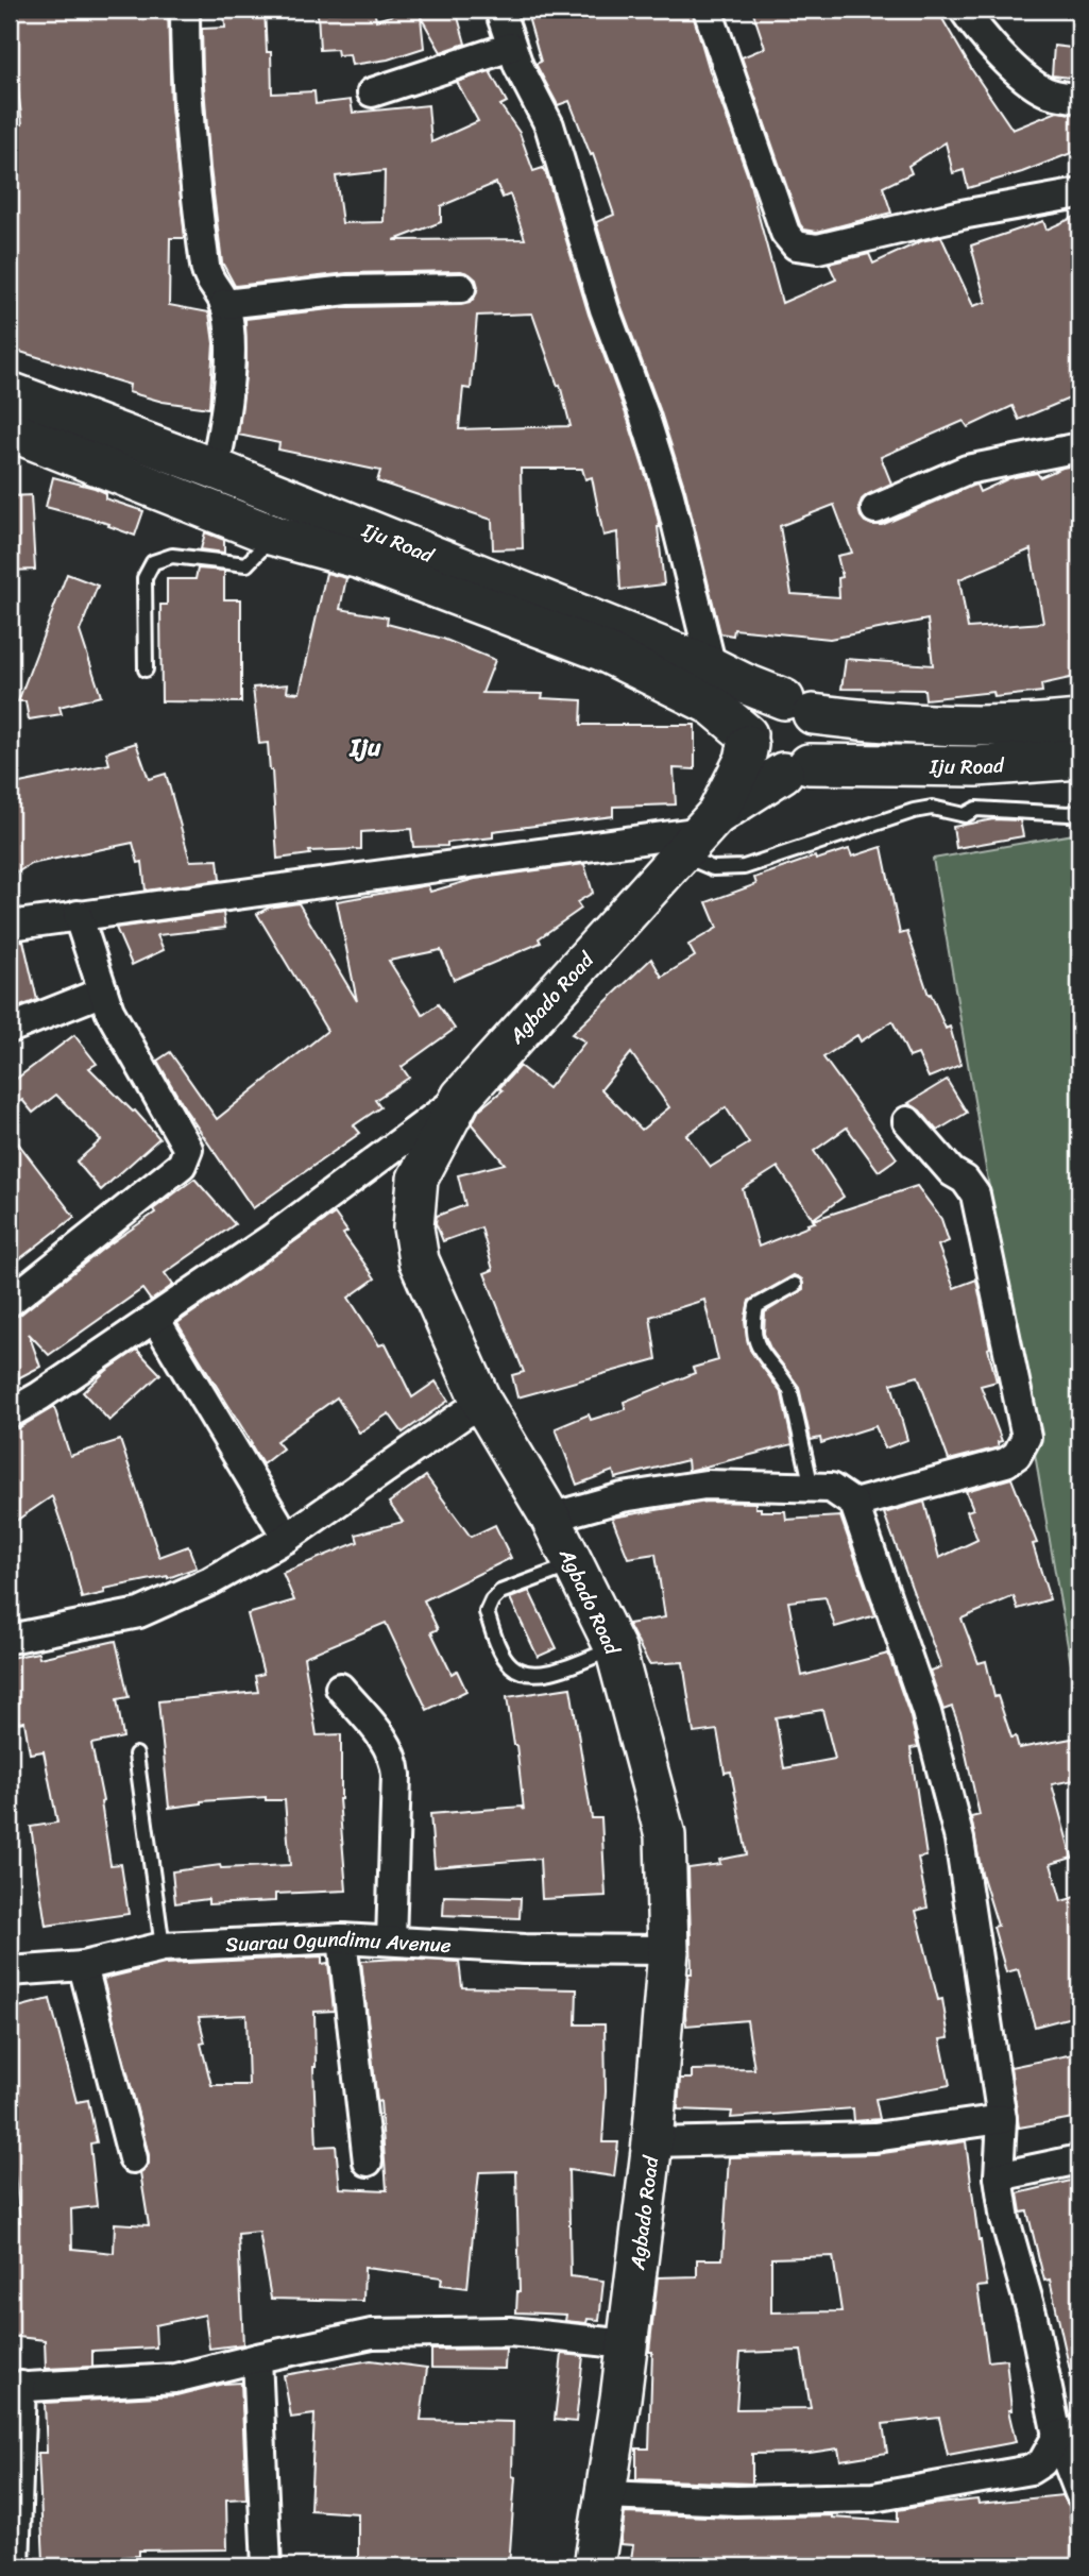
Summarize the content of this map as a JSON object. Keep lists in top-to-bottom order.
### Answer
{
  "streets": {
    "main road": ["Iju Road", "Agbado Road"],
    "street": ["Suarau Ogundimu Avenue"]
  },
  "crossings": [
    ["Iju Road", "Agbado Road"],
    ["Agbado Road", "Suarau Ogundimu Avenue"]
  ],
  "districts": ["Iju"]
}
